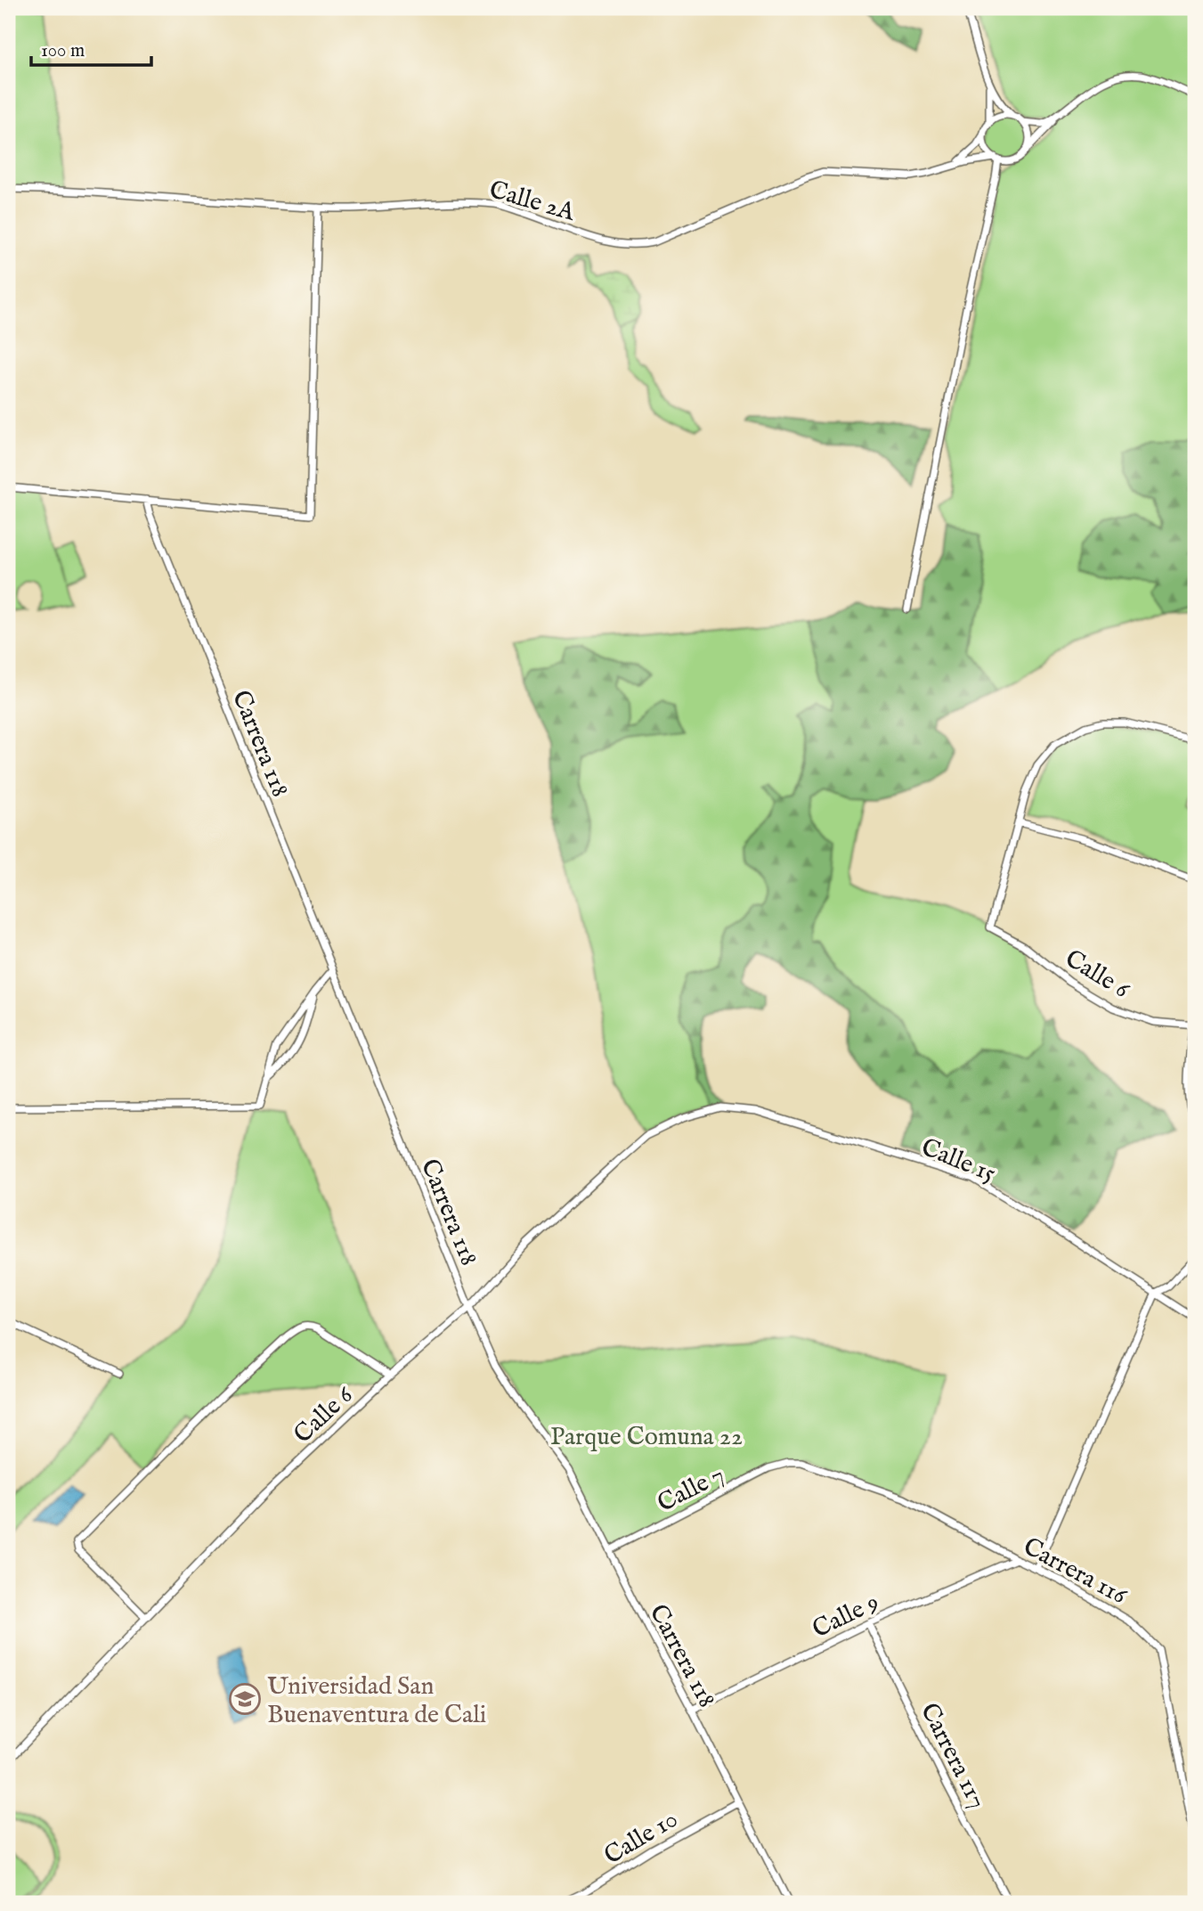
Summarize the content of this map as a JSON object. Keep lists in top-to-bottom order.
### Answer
{
  "streets": {
    "street": [
      "Calle 2A",
      "Carrera 118",
      "Calle 6",
      "Calle 15",
      "Calle 7",
      "Carrera 116",
      "Calle 9",
      "Carrera 117",
      "Calle 10"
    ]
  },
  "crossings": [
    ["Carrera 118", "Calle 6"],
    ["Carrera 118", "Calle 7"],
    ["Carrera 118", "Calle 9"],
    ["Carrera 118", "Calle 10"],
    ["Calle 6", "Calle 15"],
    ["Calle 7", "Carrera 116"],
    ["Carrera 116", "Calle 9"],
    ["Calle 9", "Carrera 117"]
  ],
  "parks": ["Parque Comuna 22"],
  "places": {
    "school or university": ["Universidad San Buenaventura de Cali"]
  },
  "scale_bar": "100 m"
}
